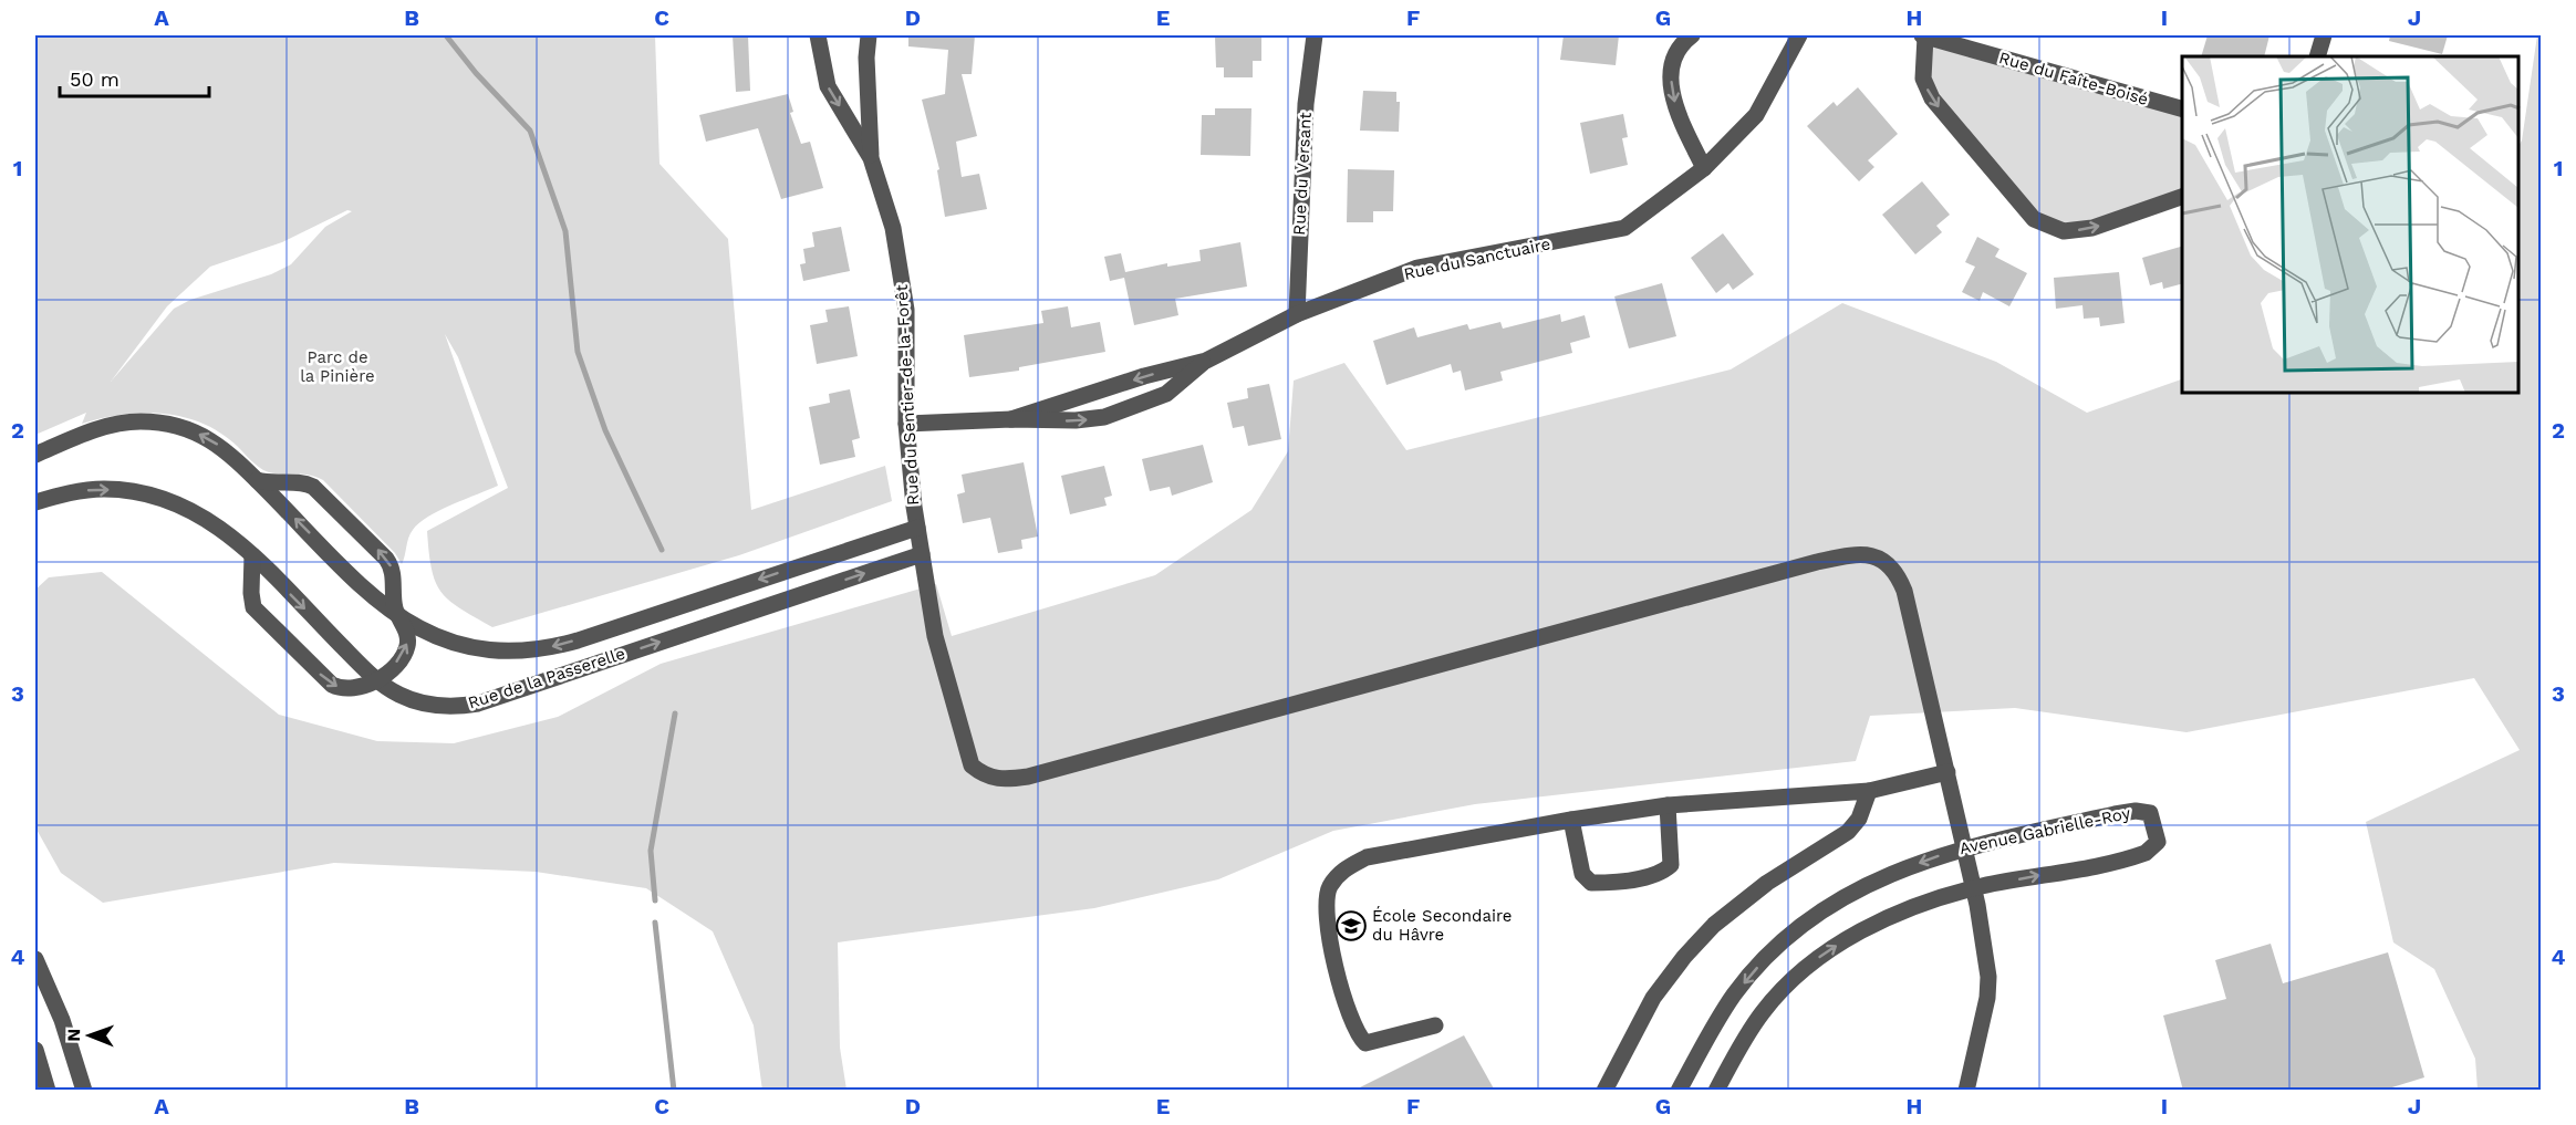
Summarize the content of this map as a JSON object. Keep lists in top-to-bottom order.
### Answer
{
  "streets": {
    "street": [
      "Rue du Faîte-Boisé",
      "Rue du Versant",
      "Rue du Sanctuaire",
      "Rue du Sentier-de-la-Forêt",
      "Rue de la Passerelle",
      "Avenue Gabrielle-Roy"
    ]
  },
  "crossings": [
    ["Rue du Versant", "Rue du Sanctuaire"],
    ["Rue du Sanctuaire", "Rue du Sentier-de-la-Forêt"],
    ["Rue du Sentier-de-la-Forêt", "Rue de la Passerelle"],
    ["Rue du Sentier-de-la-Forêt", "Avenue Gabrielle-Roy"]
  ],
  "parks": ["Parc de la Pinière"],
  "places": {
    "school or university": ["École Secondaire du Hâvre"]
  },
  "scale_bar": "50 m",
  "north": "left",
  "grid": {
    "columns": [
      "A",
      "B",
      "C",
      "D",
      "E",
      "F",
      "G",
      "H",
      "I",
      "J"
    ],
    "rows": [
      "1",
      "2",
      "3",
      "4"
    ]
  }
}
